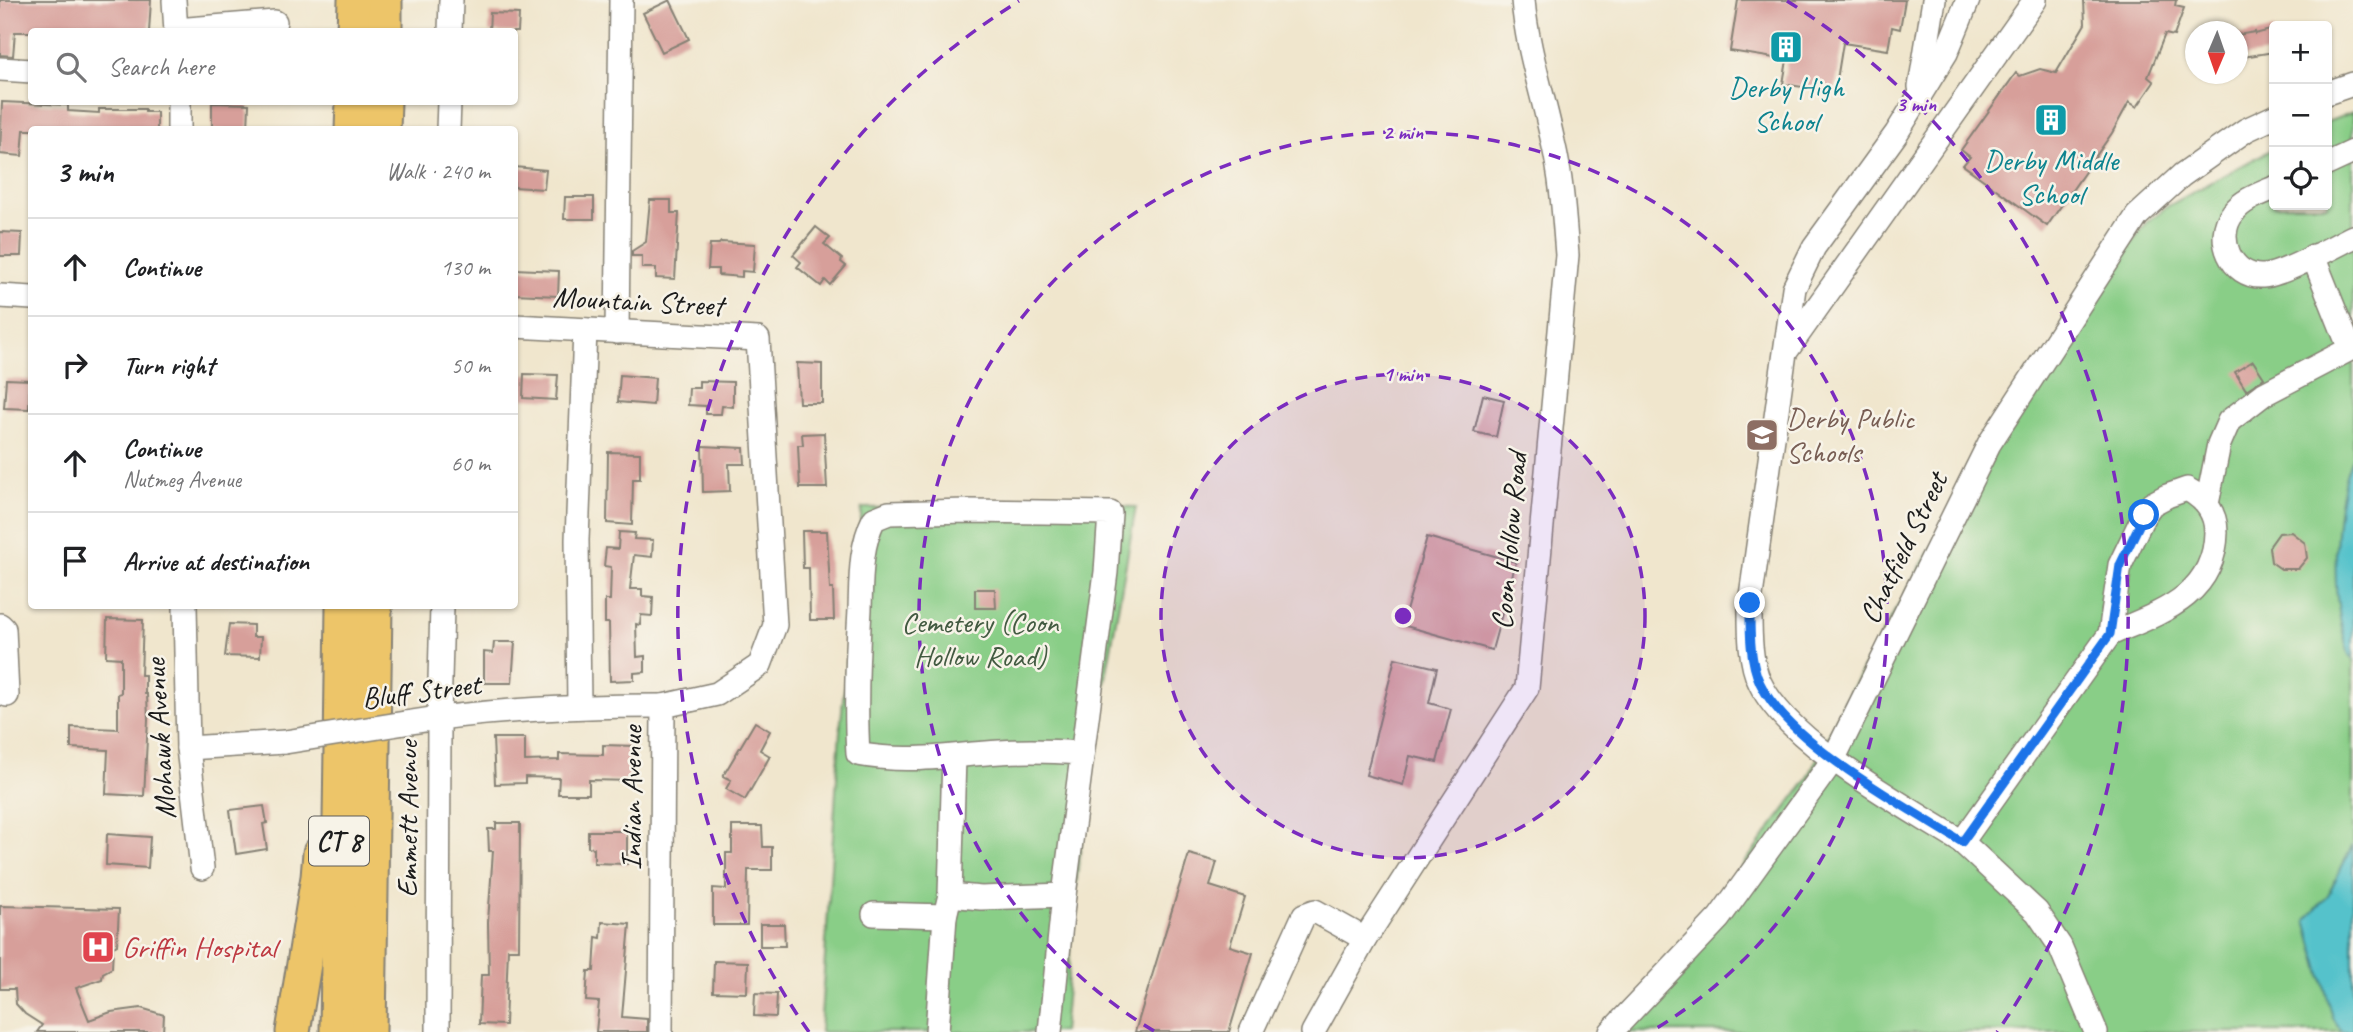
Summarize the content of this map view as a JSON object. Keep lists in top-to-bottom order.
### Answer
{
  "streets": {
    "highway": ["CT 8"],
    "street": [
      "Mountain Street",
      "Coon Hollow Road",
      "Chatfield Street",
      "Bluff Street",
      "Mohawk Avenue",
      "Indian Avenue",
      "Emmett Avenue"
    ]
  },
  "crossings": [
    ["Mountain Street", "Indian Avenue"],
    ["Bluff Street", "Mohawk Avenue"],
    ["Bluff Street", "Indian Avenue"],
    ["Bluff Street", "Emmett Avenue"]
  ],
  "parks": ["Cemetery (Coon Hollow Road)"],
  "places": {
    "building": ["Derby High School", "Derby Middle School"],
    "school or university": ["Derby Public Schools"],
    "hospital": ["Griffin Hospital"]
  },
  "north": "bottom",
  "page": {
    "map_buttons": ["+", "−"],
    "search": "Search here",
    "heading": ["3 min", "Walk · 240 m"],
    "list": [
      ["Continue", "130 m"],
      ["Turn right", "50 m"],
      ["Continue", "Nutmeg Avenue", "60 m"],
      "Arrive at destination"
    ]
  },
  "rings": ["3 min", "2 min", "1 min"]
}
